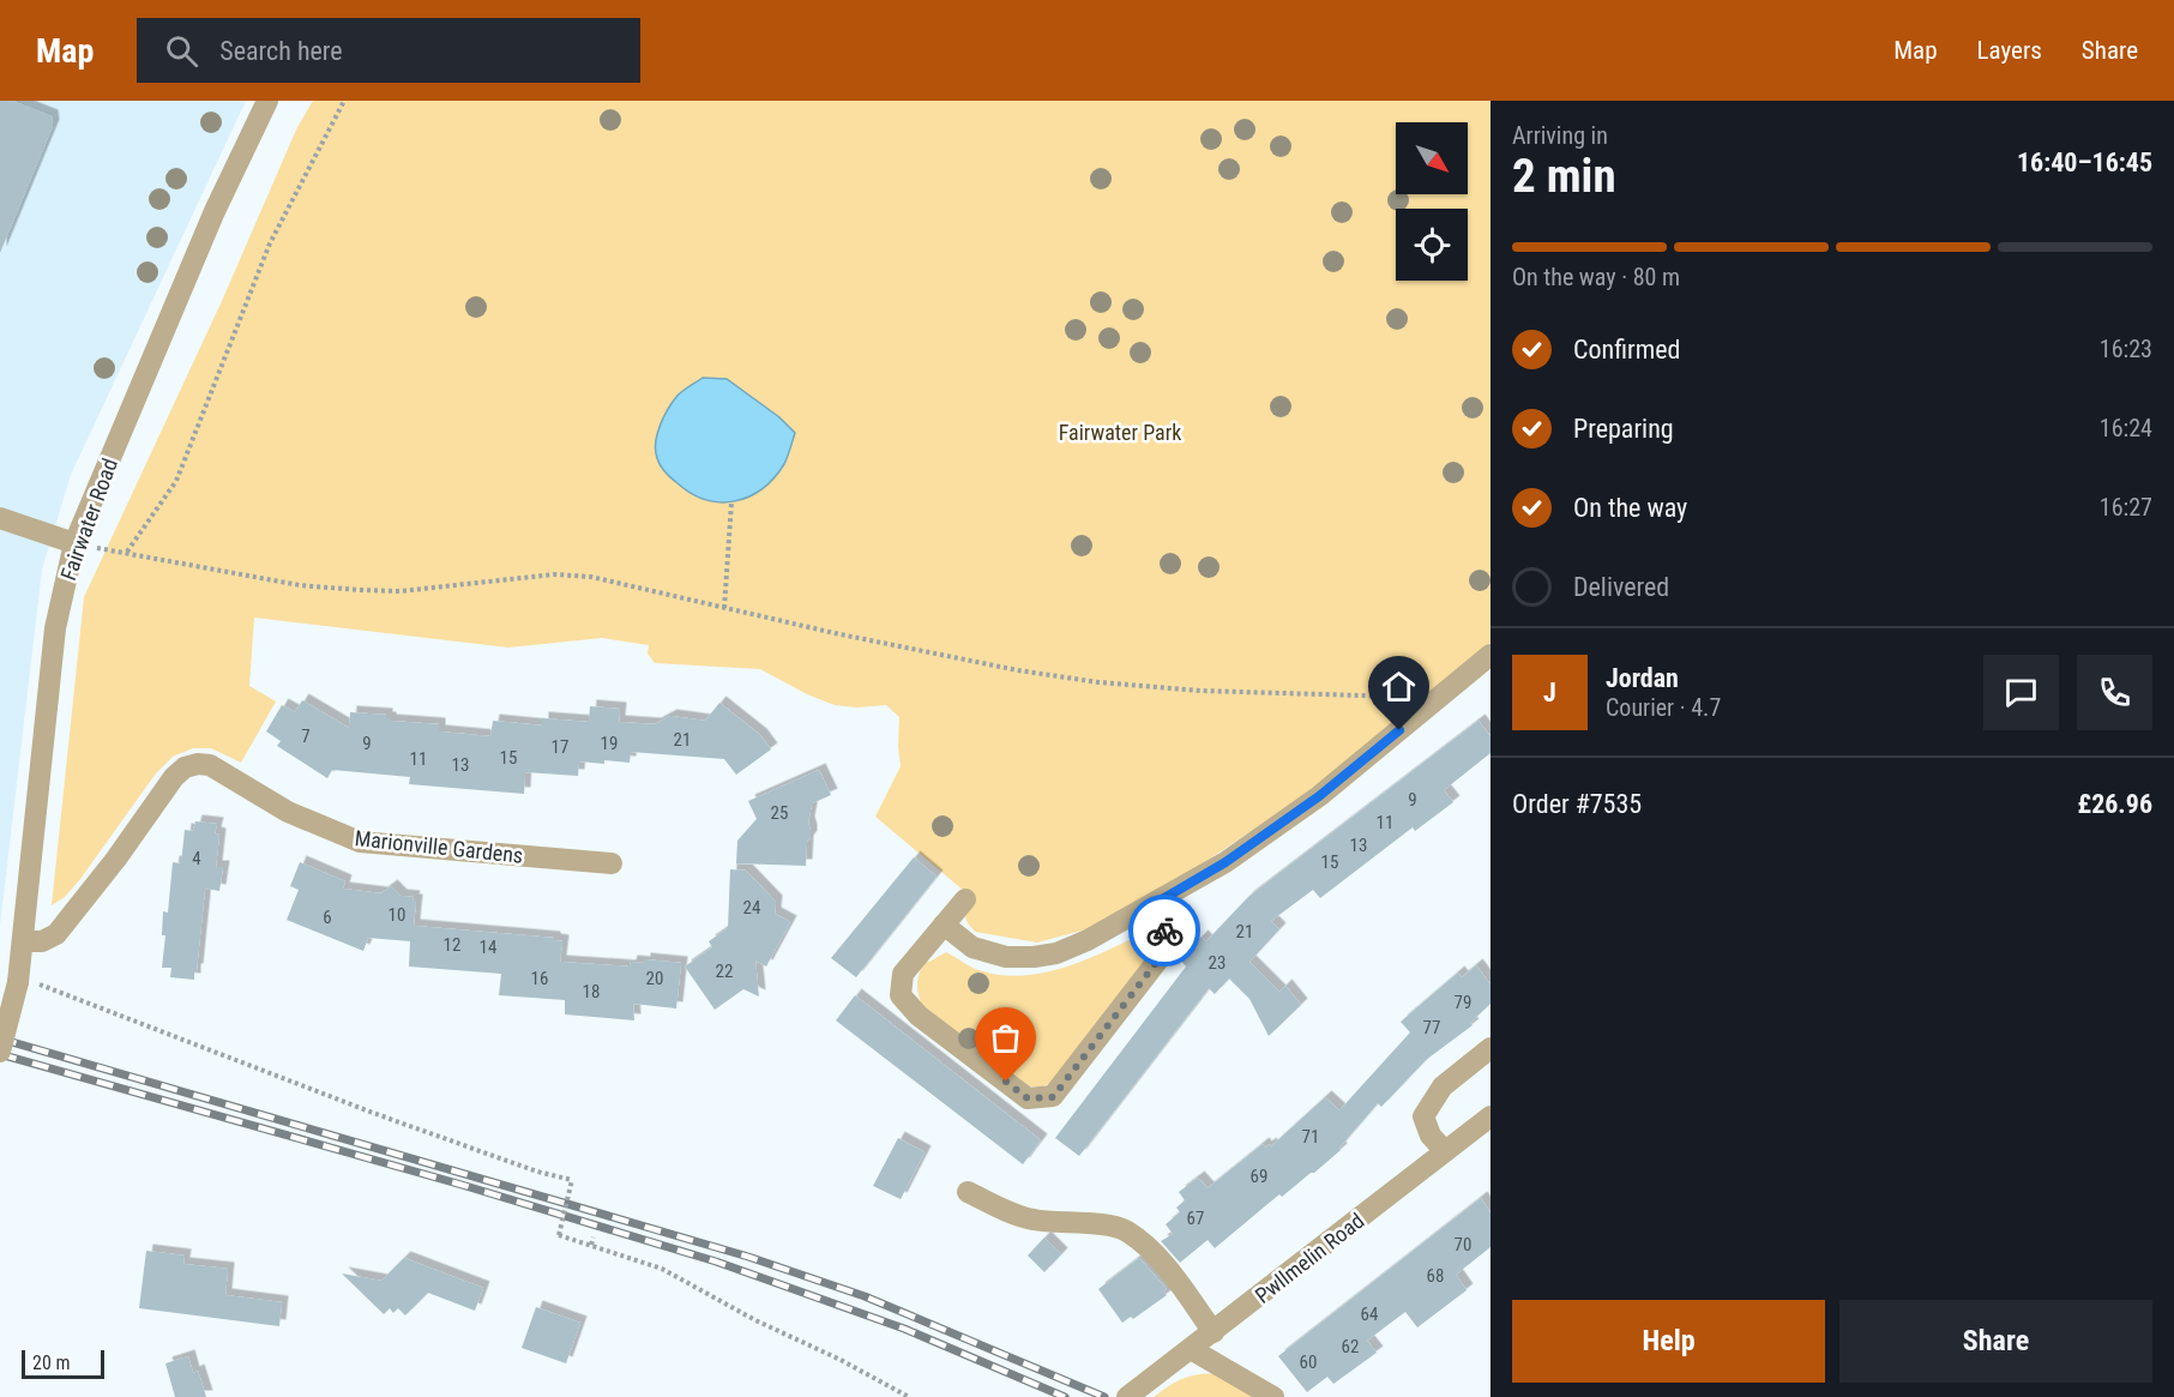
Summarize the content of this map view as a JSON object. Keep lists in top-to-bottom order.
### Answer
{
  "streets": {
    "street": ["Fairwater Road", "Marionville Gardens", "Pwllmelin Road"]
  },
  "crossings": [
    ["Fairwater Road", "Marionville Gardens"]
  ],
  "parks": ["Fairwater Park"],
  "house_numbers": [
    "7",
    "21",
    "9",
    "19",
    "17",
    "15",
    "11",
    "13",
    "9",
    "25",
    "11",
    "13",
    "4",
    "15",
    "24",
    "10",
    "6",
    "21",
    "12",
    "14",
    "23",
    "22",
    "16",
    "20",
    "18",
    "79",
    "77",
    "71",
    "69",
    "67",
    "70",
    "68",
    "64",
    "62",
    "60"
  ],
  "scale_bar": "20 m",
  "north": "bottom right",
  "page": {
    "header": "Map",
    "search": "Search here",
    "nav": ["Map", "Layers", "Share"],
    "heading": ["2 min", "Arriving in", "16:40–16:45"],
    "panel": [
      "Jordan",
      "Courier · 4.7",
      "Order #7535",
      "£26.96"
    ],
    "bar": "On the way · 80 m",
    "list": [
      ["Confirmed", "16:23"],
      ["Preparing", "16:24"],
      ["On the way", "16:27"],
      "Delivered"
    ],
    "round": "J",
    "buttons": ["Help", "Share"],
    "scale": "20 m"
  }
}
